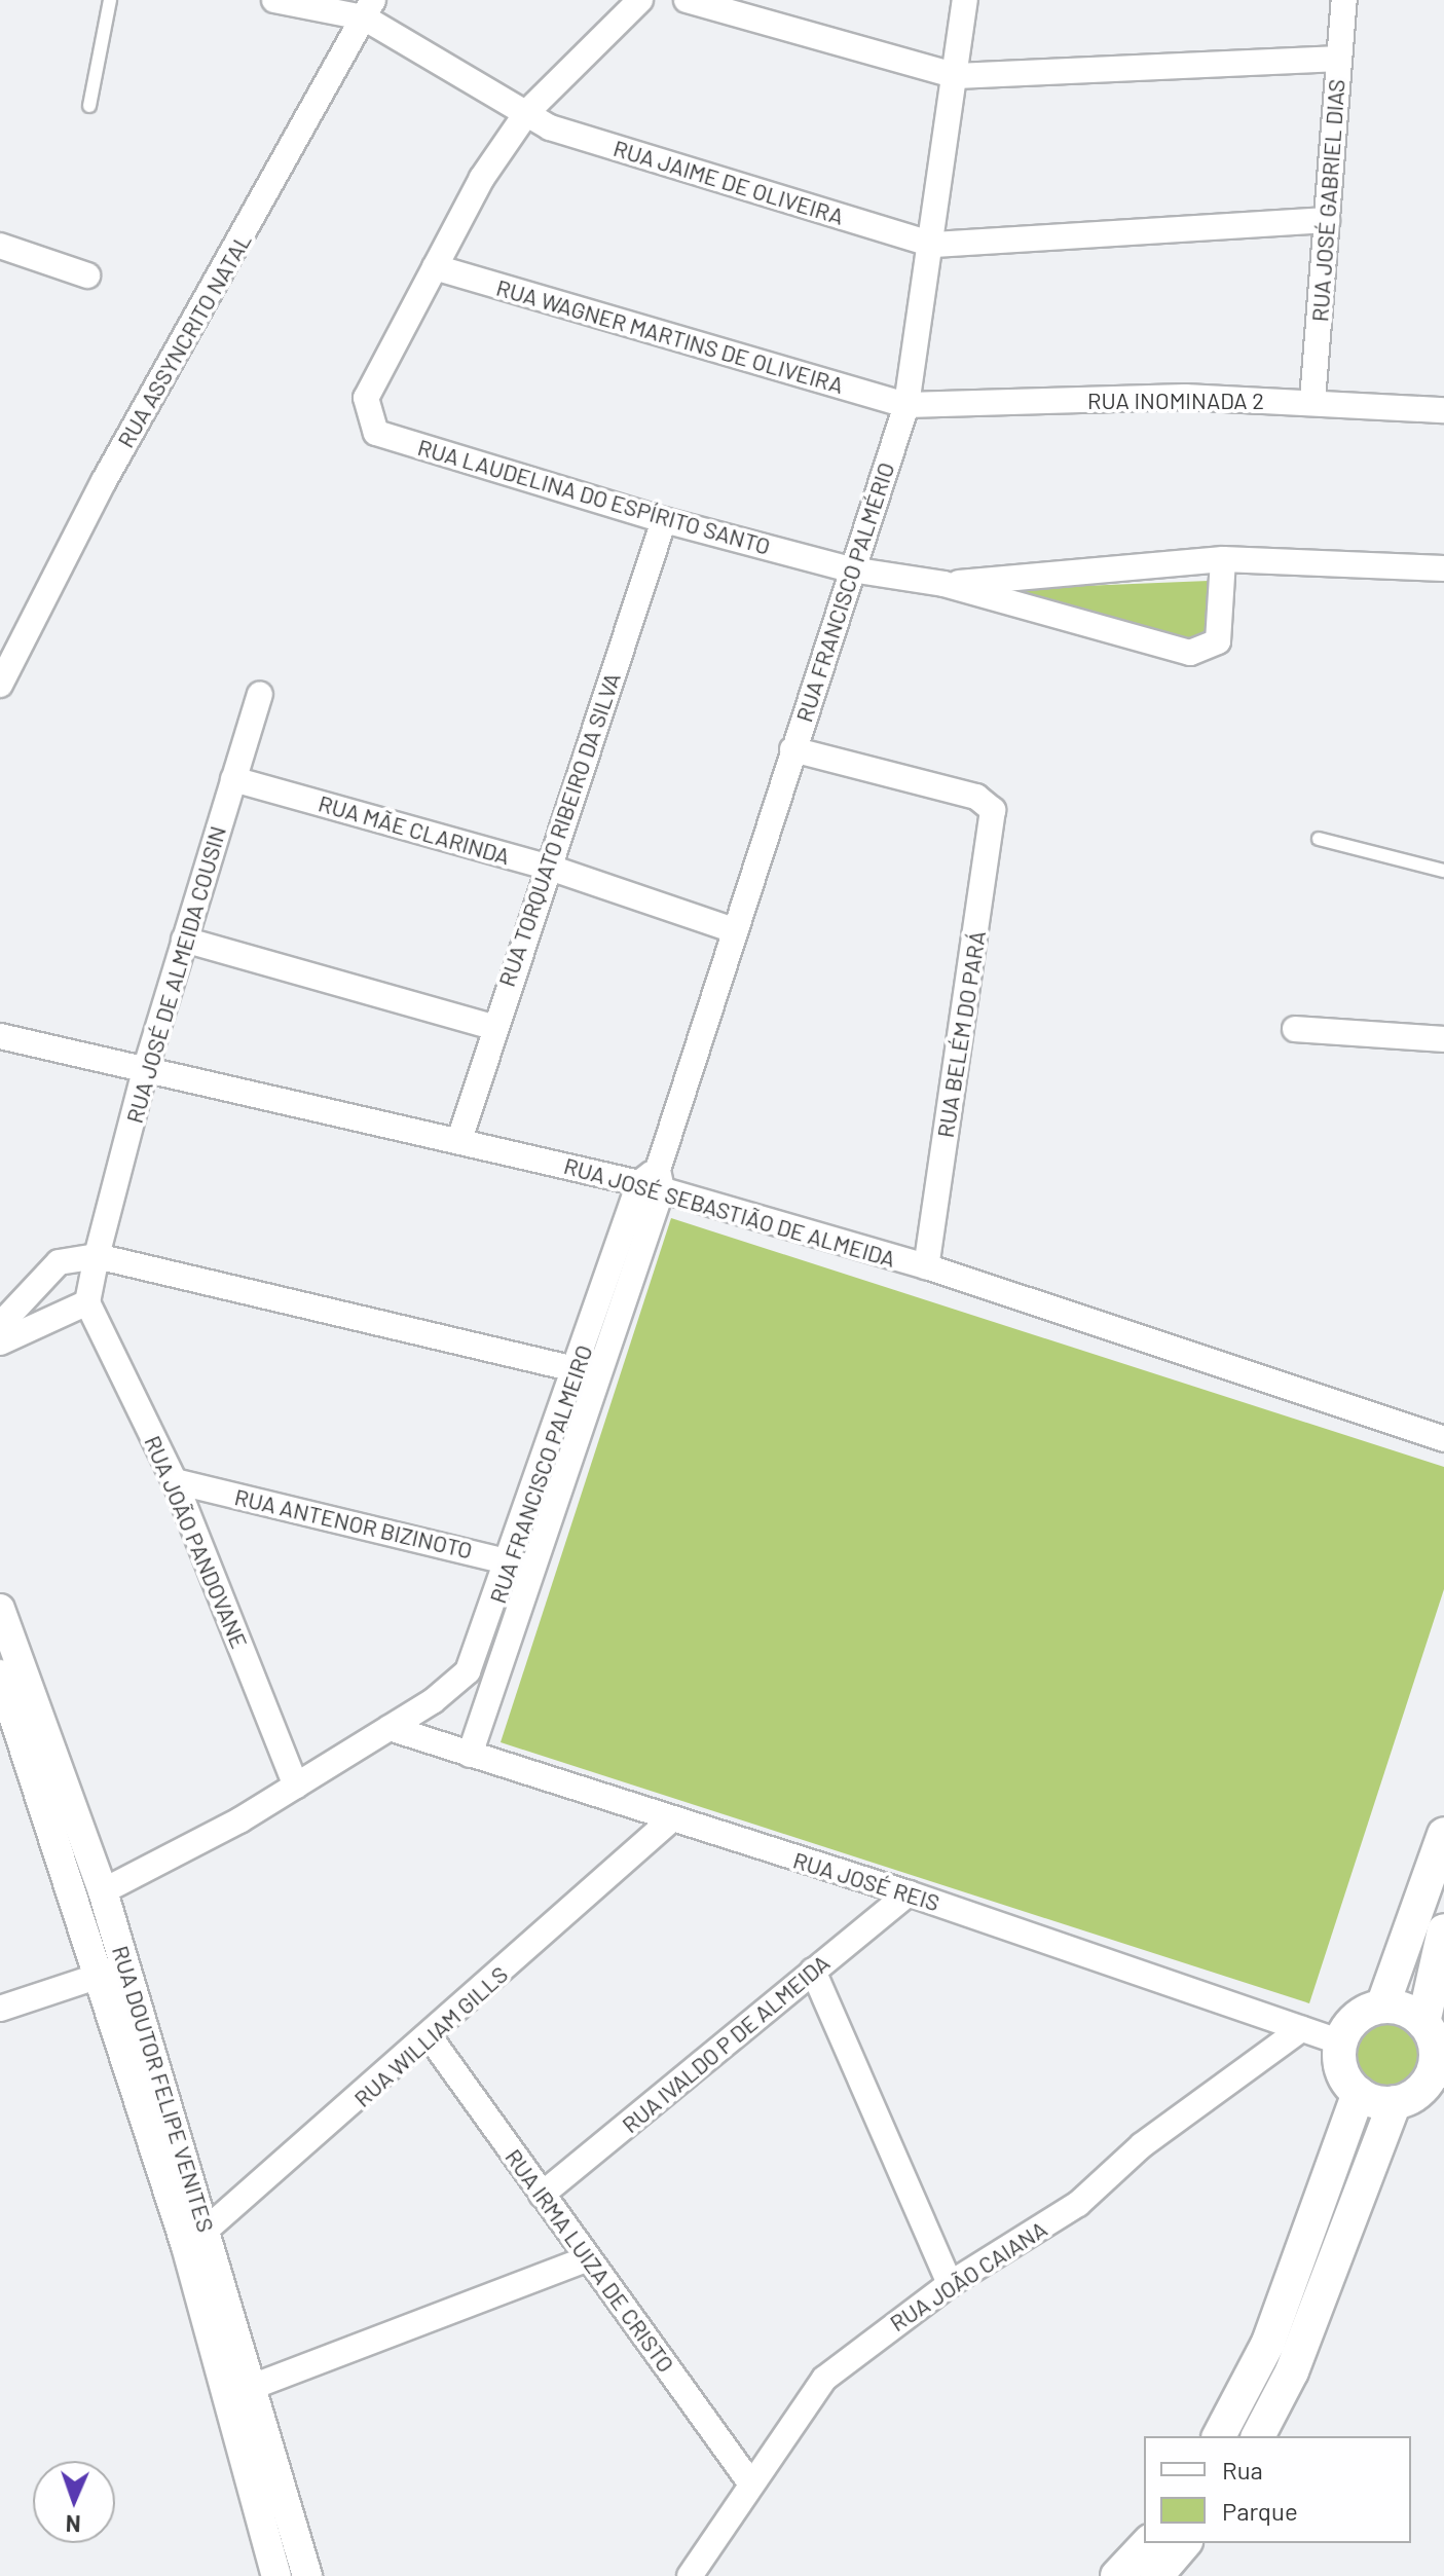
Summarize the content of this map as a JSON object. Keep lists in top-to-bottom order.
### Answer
{
  "streets": {
    "street": [
      "RUA JAIME DE OLIVEIRA",
      "RUA JOSÉ GABRIEL DIAS",
      "RUA WAGNER MARTINS DE OLIVEIRA",
      "RUA ASSYNCRITO NATAL",
      "RUA INOMINADA 2",
      "RUA LAUDELINA DO ESPÍRITO SANTO",
      "RUA FRANCISCO PALMÉRIO",
      "RUA MÃE CLARINDA",
      "RUA TORQUATO RIBEIRO DA SILVA",
      "RUA JOSÉ DE ALMEIDA COUSIN",
      "RUA BELÉM DO PARÁ",
      "RUA JOSÉ SEBASTIÃO DE ALMEIDA",
      "RUA FRANCISCO PALMEIRO",
      "RUA ANTENOR BIZINOTO",
      "RUA JOÃO PANDOVANE",
      "RUA JOSÉ REIS",
      "RUA WILLIAM GILLS",
      "RUA IVALDO P DE ALMEIDA",
      "RUA DOUTOR FELIPE VENITES",
      "RUA IRMA LUIZA DE CRISTO",
      "RUA JOÃO CAIANA"
    ]
  },
  "crossings": [
    ["RUA JAIME DE OLIVEIRA", "RUA ASSYNCRITO NATAL"],
    ["RUA JAIME DE OLIVEIRA", "RUA FRANCISCO PALMÉRIO"],
    ["RUA JOSÉ GABRIEL DIAS", "RUA INOMINADA 2"],
    ["RUA WAGNER MARTINS DE OLIVEIRA", "RUA INOMINADA 2"],
    ["RUA WAGNER MARTINS DE OLIVEIRA", "RUA LAUDELINA DO ESPÍRITO SANTO"],
    ["RUA WAGNER MARTINS DE OLIVEIRA", "RUA FRANCISCO PALMÉRIO"],
    ["RUA INOMINADA 2", "RUA FRANCISCO PALMÉRIO"],
    ["RUA LAUDELINA DO ESPÍRITO SANTO", "RUA FRANCISCO PALMÉRIO"],
    ["RUA LAUDELINA DO ESPÍRITO SANTO", "RUA TORQUATO RIBEIRO DA SILVA"],
    ["RUA FRANCISCO PALMÉRIO", "RUA MÃE CLARINDA"],
    ["RUA FRANCISCO PALMÉRIO", "RUA BELÉM DO PARÁ"],
    ["RUA FRANCISCO PALMÉRIO", "RUA JOSÉ SEBASTIÃO DE ALMEIDA"],
    ["RUA FRANCISCO PALMÉRIO", "RUA FRANCISCO PALMEIRO"],
    ["RUA MÃE CLARINDA", "RUA TORQUATO RIBEIRO DA SILVA"],
    ["RUA MÃE CLARINDA", "RUA JOSÉ DE ALMEIDA COUSIN"],
    ["RUA TORQUATO RIBEIRO DA SILVA", "RUA JOSÉ SEBASTIÃO DE ALMEIDA"],
    ["RUA JOSÉ DE ALMEIDA COUSIN", "RUA JOSÉ SEBASTIÃO DE ALMEIDA"],
    ["RUA JOSÉ DE ALMEIDA COUSIN", "RUA JOÃO PANDOVANE"],
    ["RUA BELÉM DO PARÁ", "RUA JOSÉ SEBASTIÃO DE ALMEIDA"],
    ["RUA JOSÉ SEBASTIÃO DE ALMEIDA", "RUA FRANCISCO PALMEIRO"],
    ["RUA FRANCISCO PALMEIRO", "RUA ANTENOR BIZINOTO"],
    ["RUA FRANCISCO PALMEIRO", "RUA JOSÉ REIS"],
    ["RUA ANTENOR BIZINOTO", "RUA JOÃO PANDOVANE"],
    ["RUA JOSÉ REIS", "RUA WILLIAM GILLS"],
    ["RUA JOSÉ REIS", "RUA IVALDO P DE ALMEIDA"],
    ["RUA JOSÉ REIS", "RUA JOÃO CAIANA"],
    ["RUA WILLIAM GILLS", "RUA DOUTOR FELIPE VENITES"],
    ["RUA WILLIAM GILLS", "RUA IRMA LUIZA DE CRISTO"],
    ["RUA IVALDO P DE ALMEIDA", "RUA IRMA LUIZA DE CRISTO"],
    ["RUA IRMA LUIZA DE CRISTO", "RUA JOÃO CAIANA"]
  ],
  "legend": ["Rua", "Parque"],
  "north": "bottom"
}
